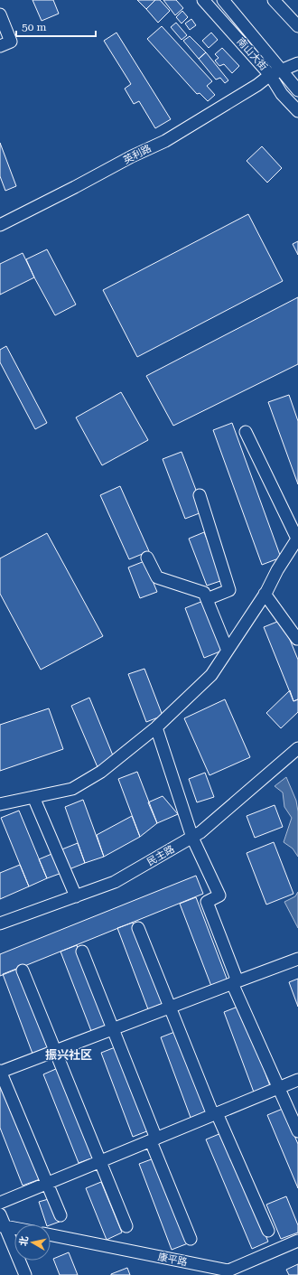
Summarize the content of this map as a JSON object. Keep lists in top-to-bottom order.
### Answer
{
  "streets": {
    "street": [
      "南山大街",
      "英利路",
      "民主路",
      "康平路"
    ]
  },
  "crossings": [
    ["南山大街", "英利路"]
  ],
  "districts": ["振兴社区"],
  "scale_bar": "50 m",
  "north": "left"
}
